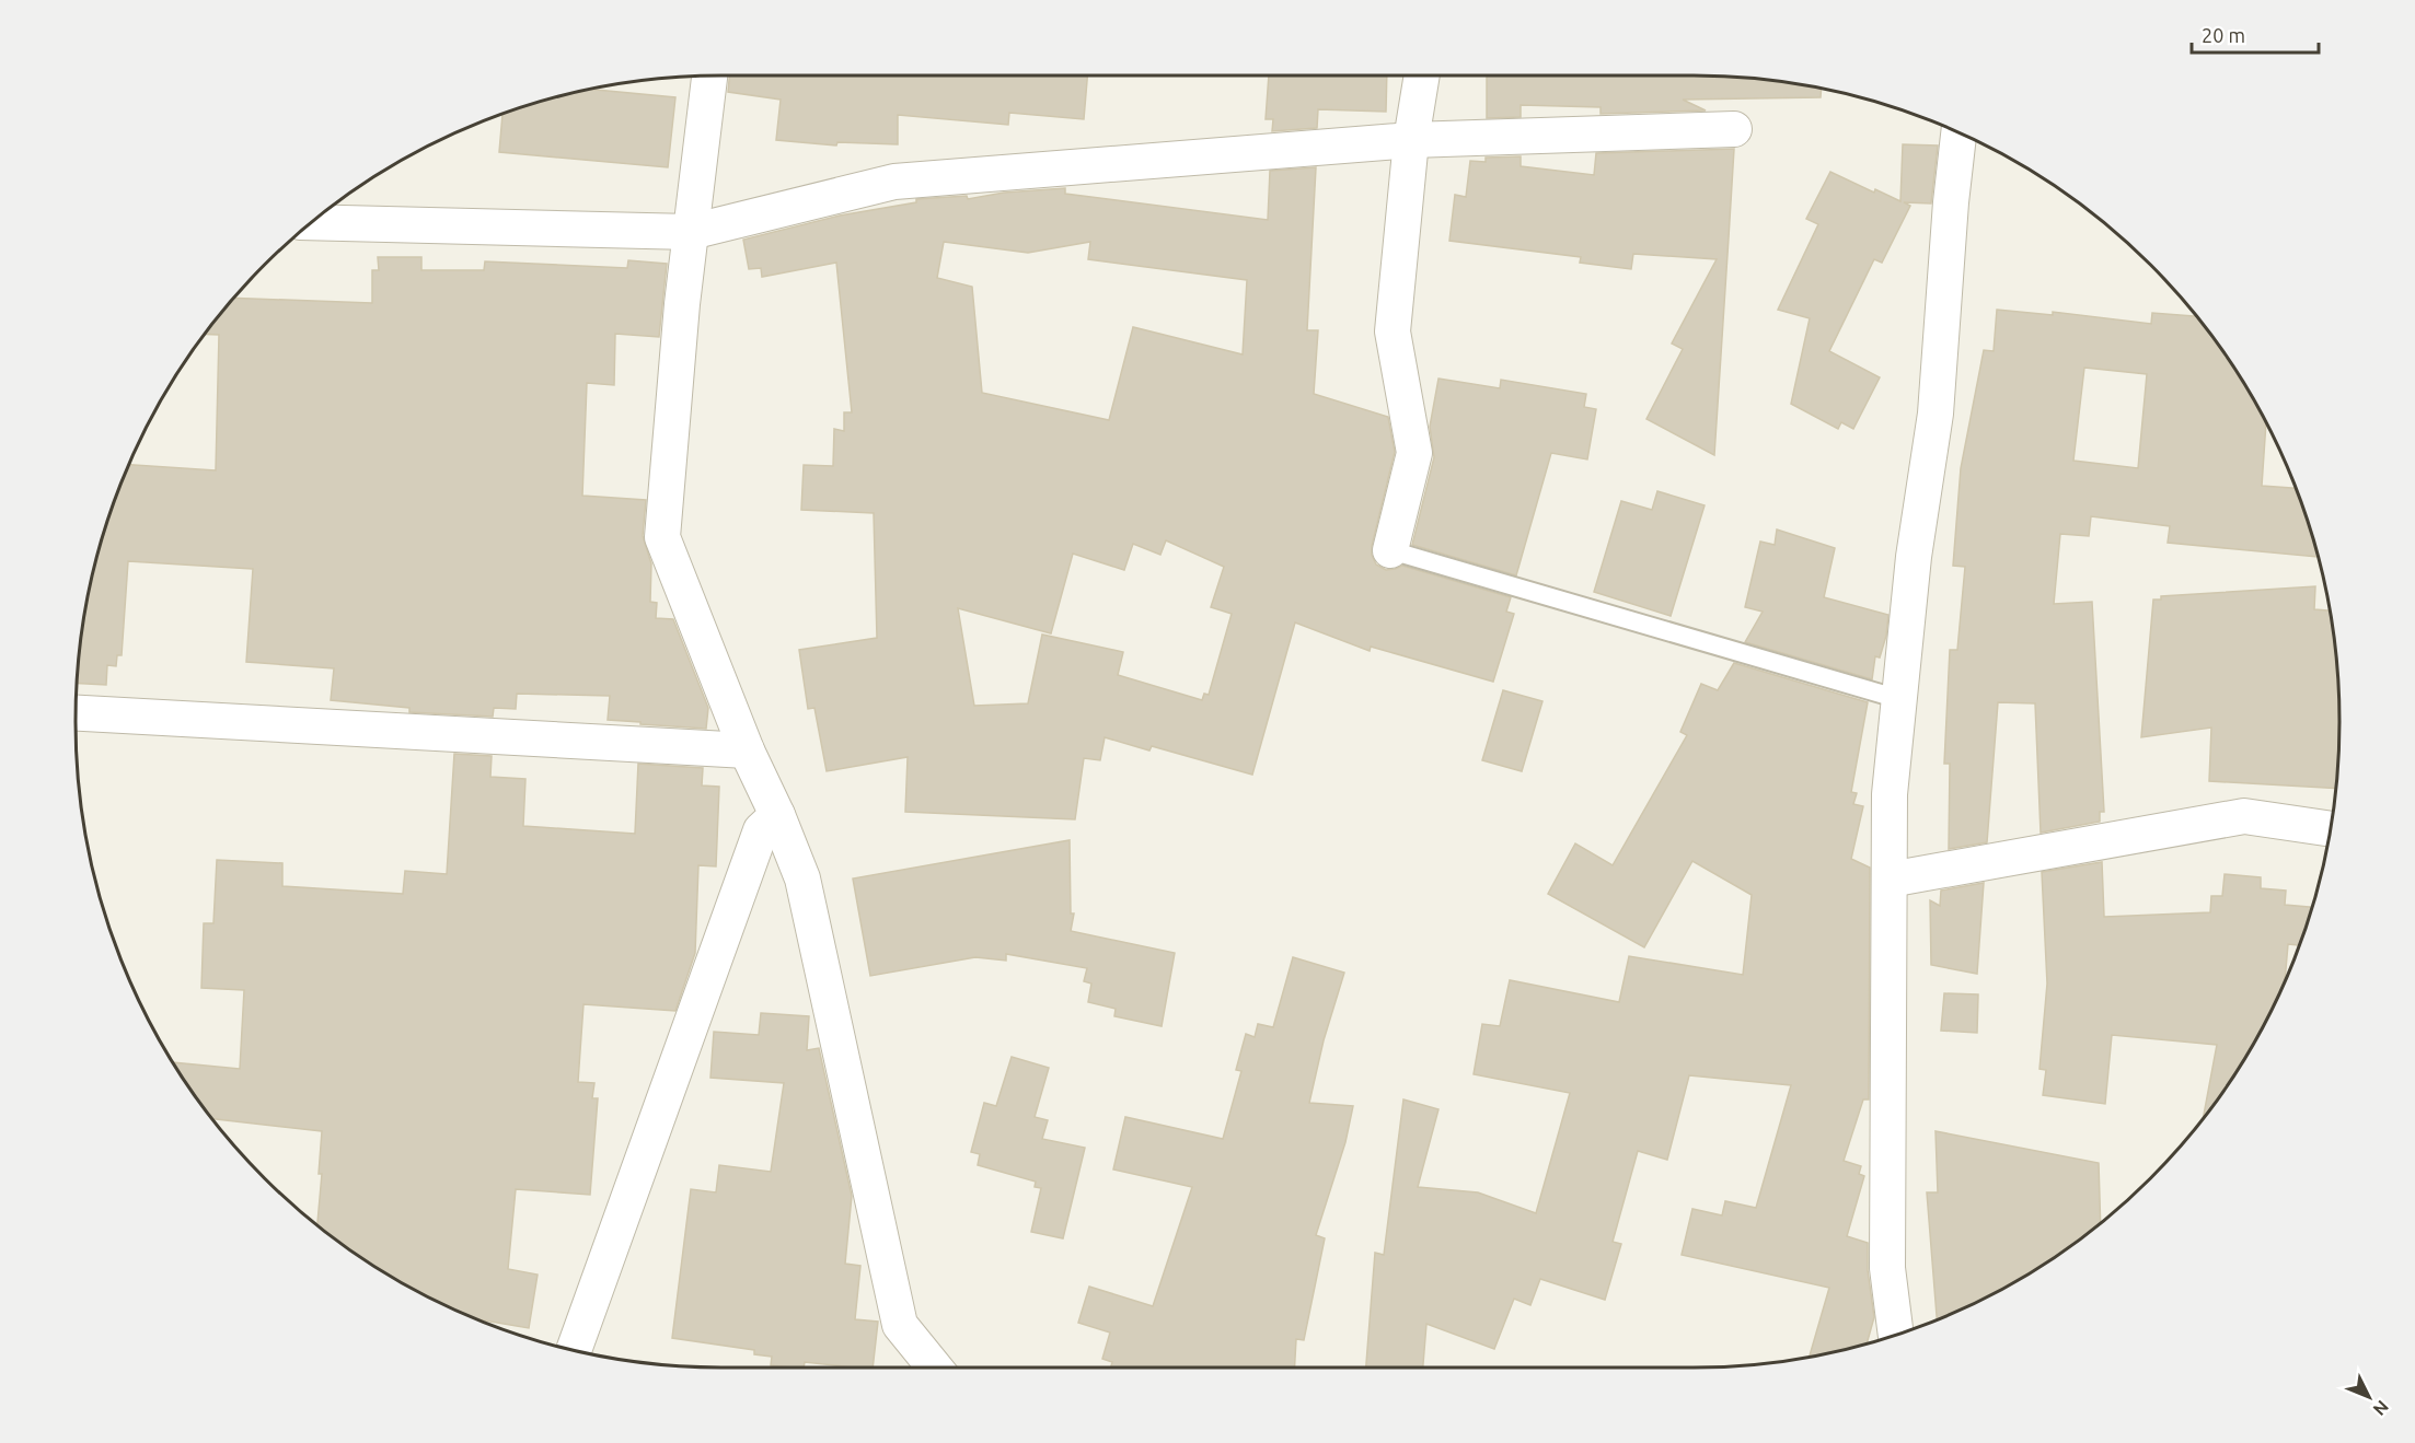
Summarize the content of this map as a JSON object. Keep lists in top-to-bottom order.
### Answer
{
  "scale_bar": "20 m",
  "north": "bottom right"
}
